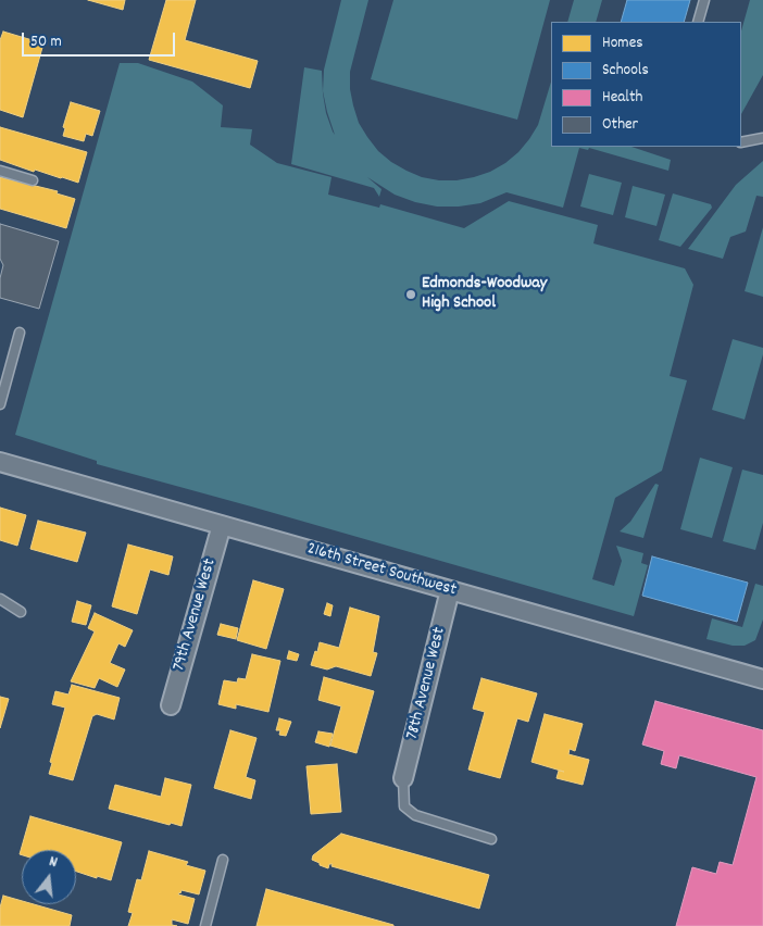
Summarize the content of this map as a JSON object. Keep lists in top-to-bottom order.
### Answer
{
  "streets": {
    "street": ["216th Street Southwest", "79th Avenue West", "78th Avenue West"]
  },
  "crossings": [
    ["216th Street Southwest", "79th Avenue West"],
    ["216th Street Southwest", "78th Avenue West"]
  ],
  "places": ["Edmonds-Woodway High School"],
  "legend": [
    "Homes",
    "Schools",
    "Health",
    "Other"
  ],
  "scale_bar": "50 m",
  "north": "top"
}
